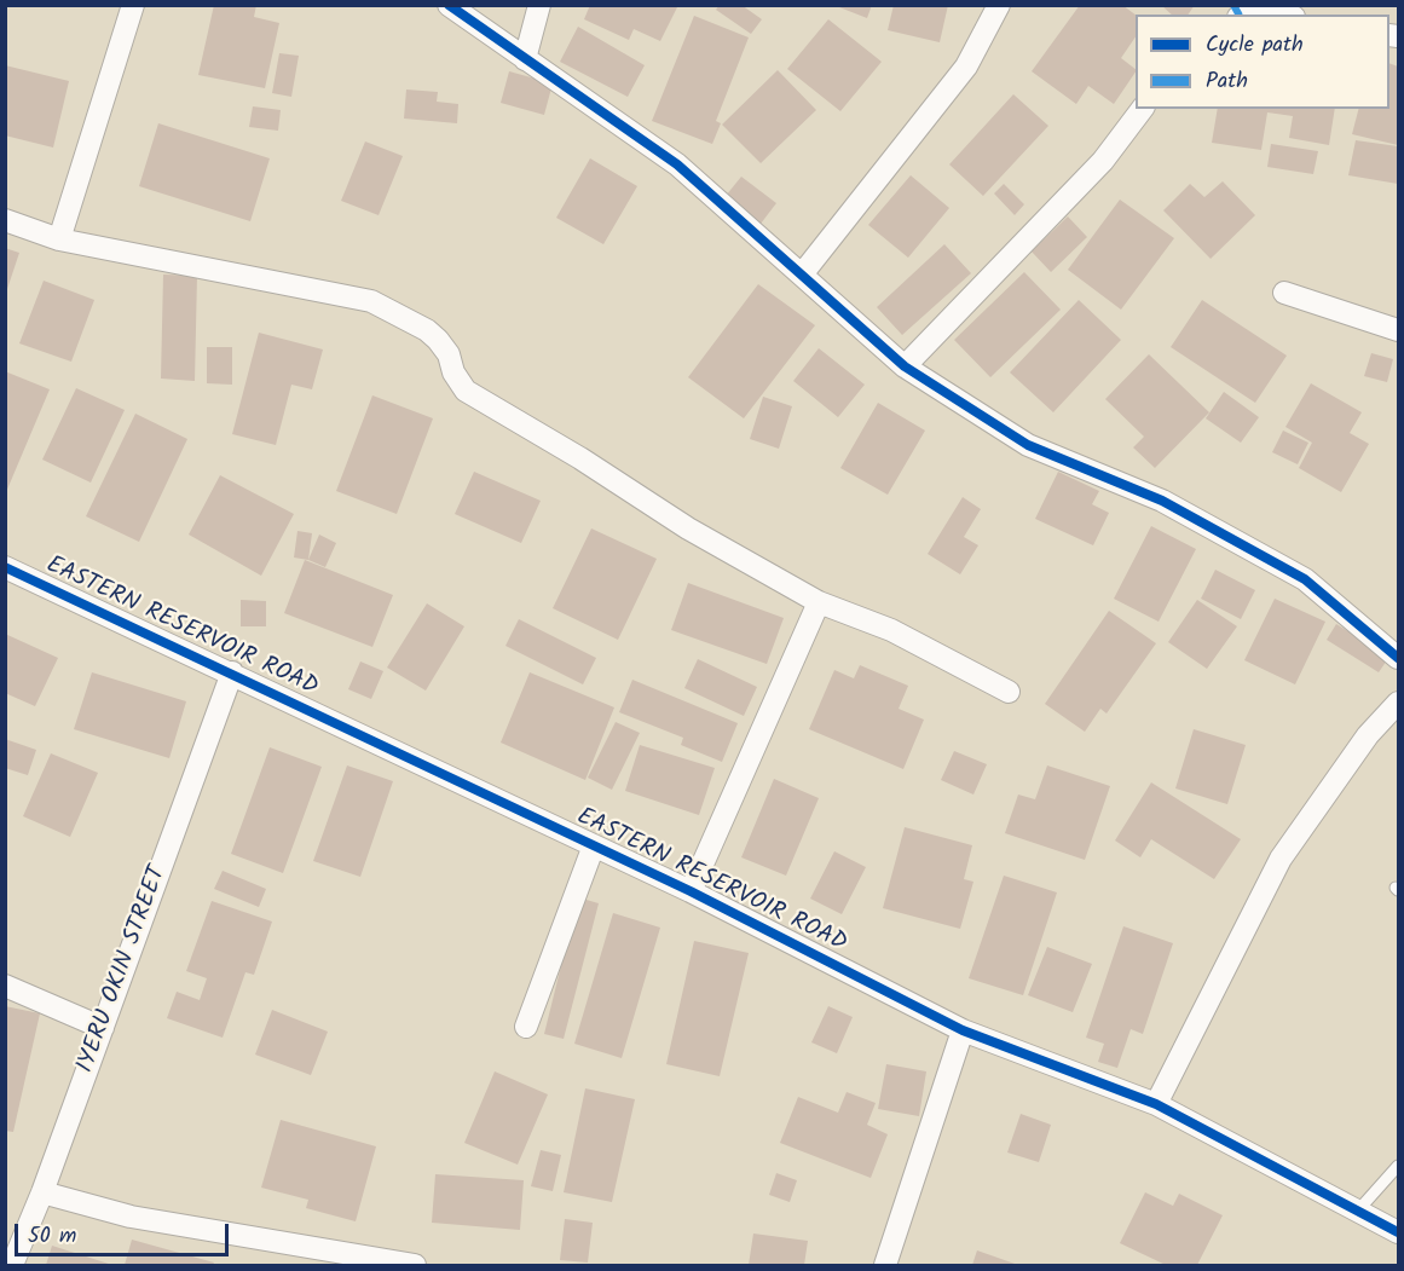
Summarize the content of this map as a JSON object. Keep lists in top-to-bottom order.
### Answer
{
  "streets": {
    "street": ["EASTERN RESERVOIR ROAD", "IYERU OKIN STREET"]
  },
  "crossings": [
    ["EASTERN RESERVOIR ROAD", "IYERU OKIN STREET"]
  ],
  "legend": ["Cycle path", "Path"],
  "scale_bar": "50 m"
}
